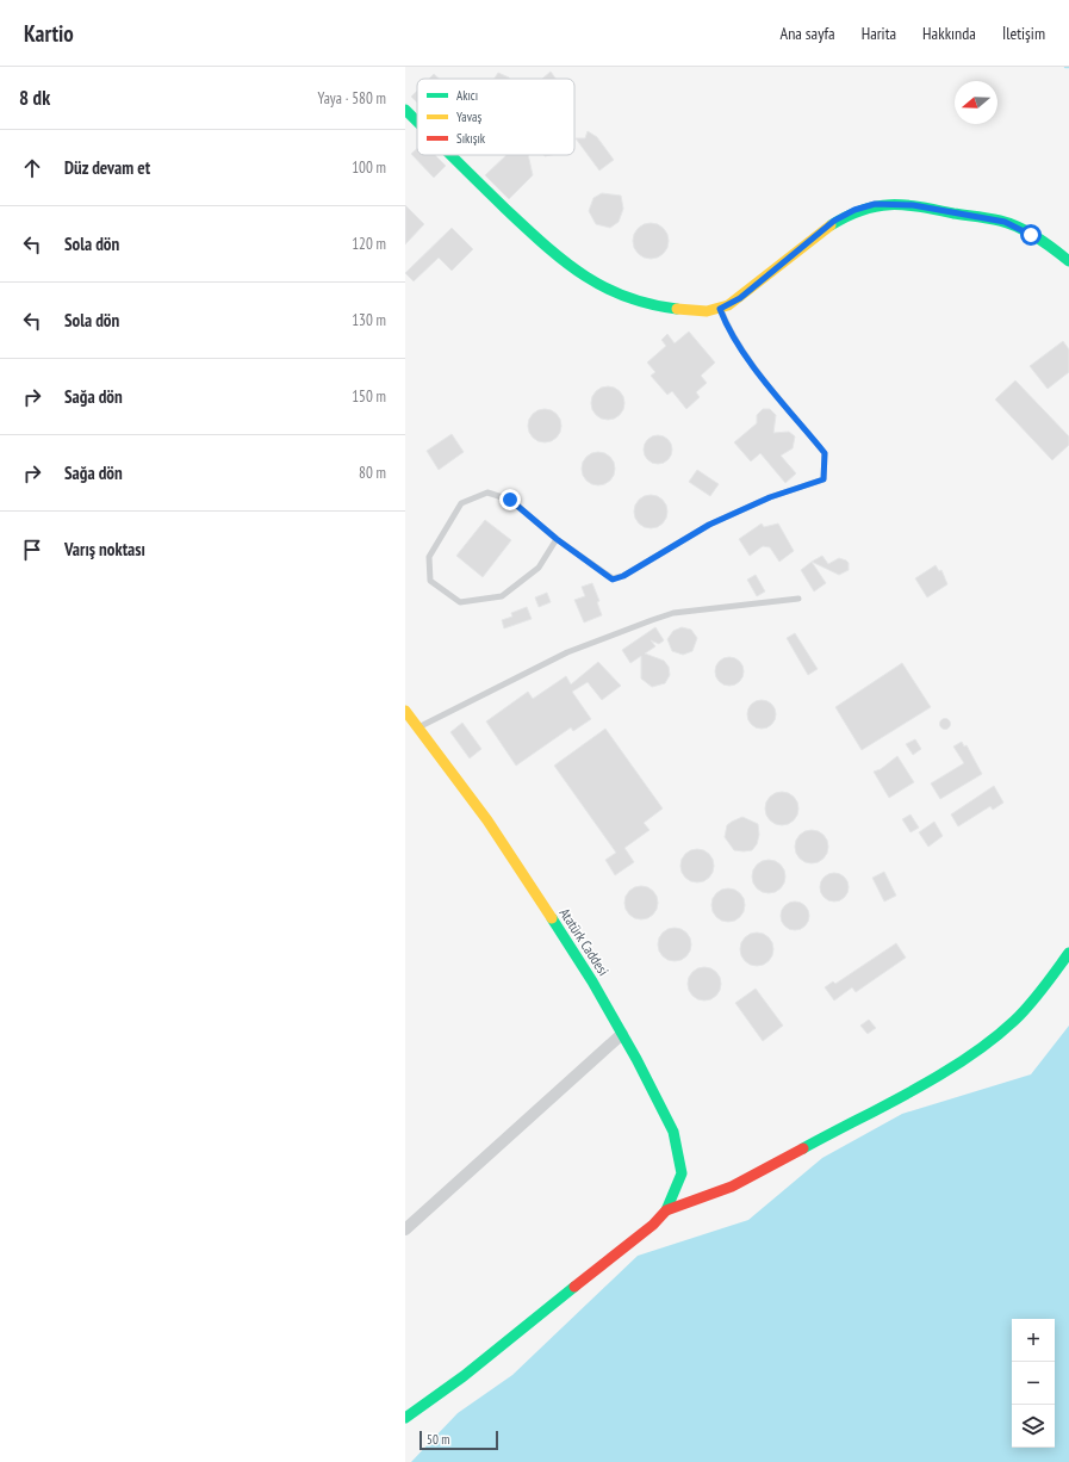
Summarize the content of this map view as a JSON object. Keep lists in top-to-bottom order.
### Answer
{
  "streets": {
    "street": ["Atatürk Caddesi"]
  },
  "legend": ["Akıcı", "Yavaş", "Sıkışık"],
  "scale_bar": "50 m",
  "north": "left",
  "page": {
    "header": "Kartio",
    "nav": [
      "Ana sayfa",
      "Harita",
      "Hakkında",
      "İletişim"
    ],
    "heading": ["8 dk", "Yaya · 580 m"],
    "list": [
      ["Düz devam et", "100 m"],
      ["Sola dön", "120 m"],
      ["Sola dön", "130 m"],
      ["Sağa dön", "150 m"],
      ["Sağa dön", "80 m"],
      "Varış noktası"
    ],
    "map_buttons": ["+", "−"],
    "scale": "50 m"
  }
}
